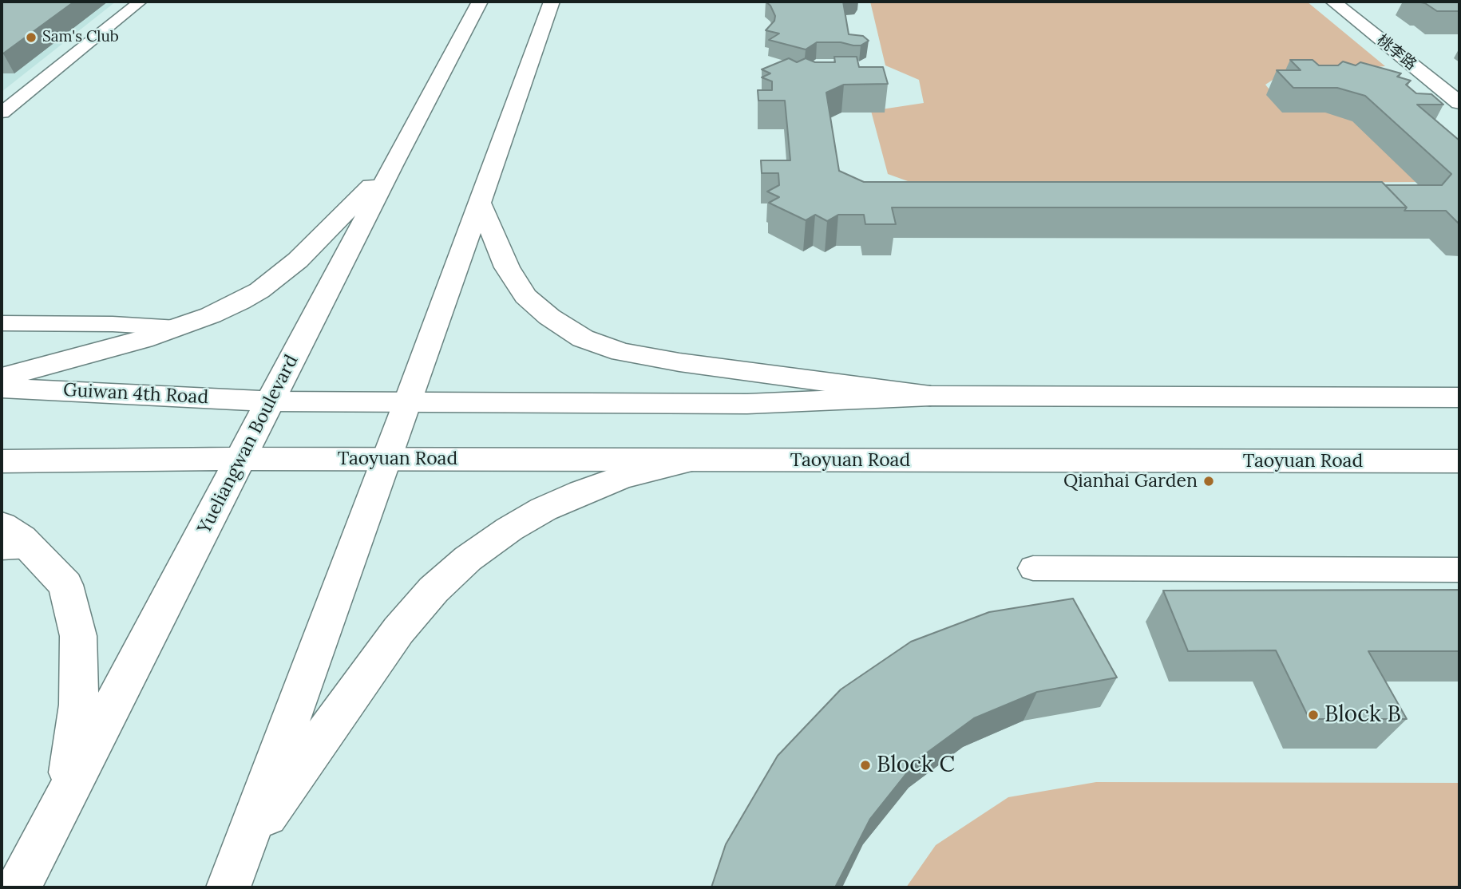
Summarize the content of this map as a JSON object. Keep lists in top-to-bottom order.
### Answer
{
  "streets": {
    "main road": [
      "桃李路",
      "Guiwan 4th Road",
      "Yueliangwan Boulevard",
      "Taoyuan Road"
    ]
  },
  "crossings": [
    ["Guiwan 4th Road", "Yueliangwan Boulevard"],
    ["Yueliangwan Boulevard", "Taoyuan Road"]
  ],
  "places": [
    "Sam's Club",
    "Qianhai Garden",
    "Block B",
    "Block C"
  ]
}
